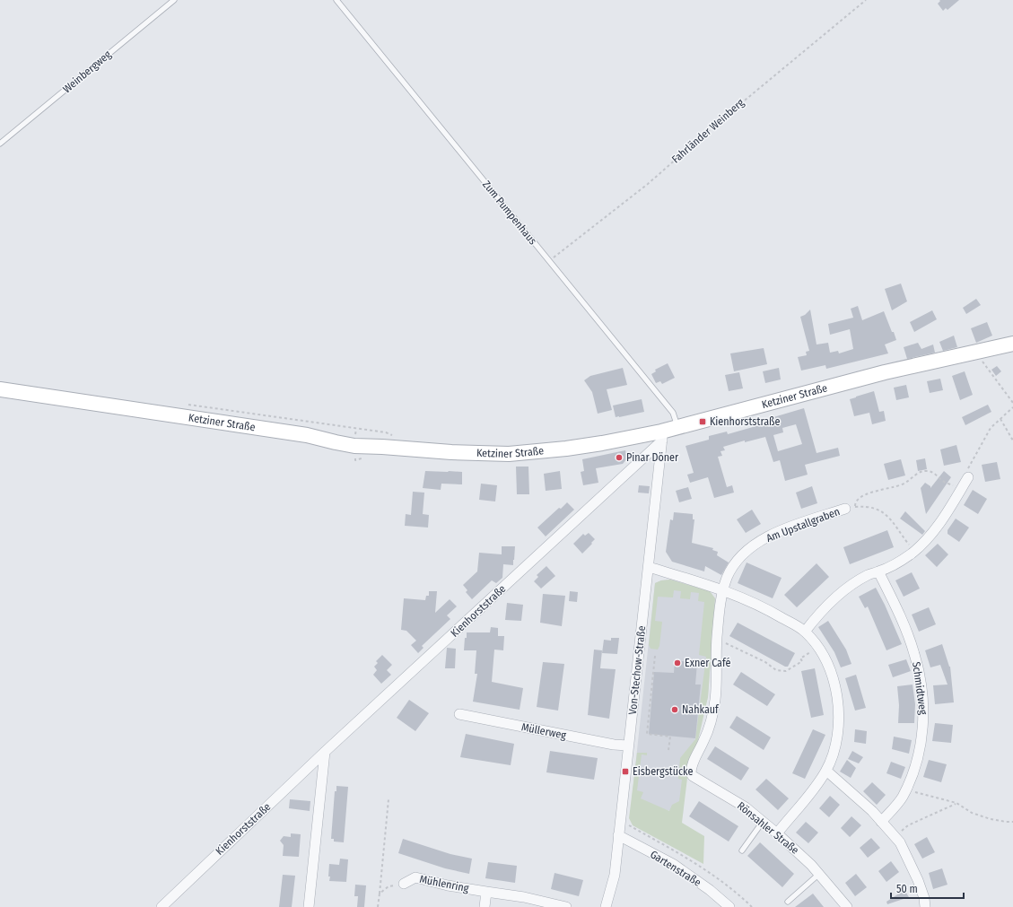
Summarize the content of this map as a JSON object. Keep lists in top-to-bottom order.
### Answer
{
  "streets": {
    "street": [
      "Ketziner Straße",
      "Am Upstallgraben",
      "Kienhorststraße",
      "Von-Stechow-Straße",
      "Schmidtweg",
      "Müllerweg",
      "Rönsahler Straße",
      "Gartenstraße",
      "Mühlenring"
    ],
    "lane": ["Weinbergweg", "Zum Pumpenhaus"],
    "path": ["Fahrländer Weinberg"]
  },
  "crossings": [
    ["Fahrländer Weinberg", "Zum Pumpenhaus"],
    ["Zum Pumpenhaus", "Ketziner Straße"],
    ["Ketziner Straße", "Kienhorststraße"],
    ["Ketziner Straße", "Von-Stechow-Straße"],
    ["Am Upstallgraben", "Rönsahler Straße"],
    ["Kienhorststraße", "Von-Stechow-Straße"],
    ["Von-Stechow-Straße", "Müllerweg"],
    ["Von-Stechow-Straße", "Gartenstraße"]
  ],
  "places": {
    "transit": ["Kienhorststraße", "Eisbergstücke"],
    "other": ["Pinar Döner", "Exner Café", "Nahkauf"]
  },
  "scale_bar": "50 m"
}
